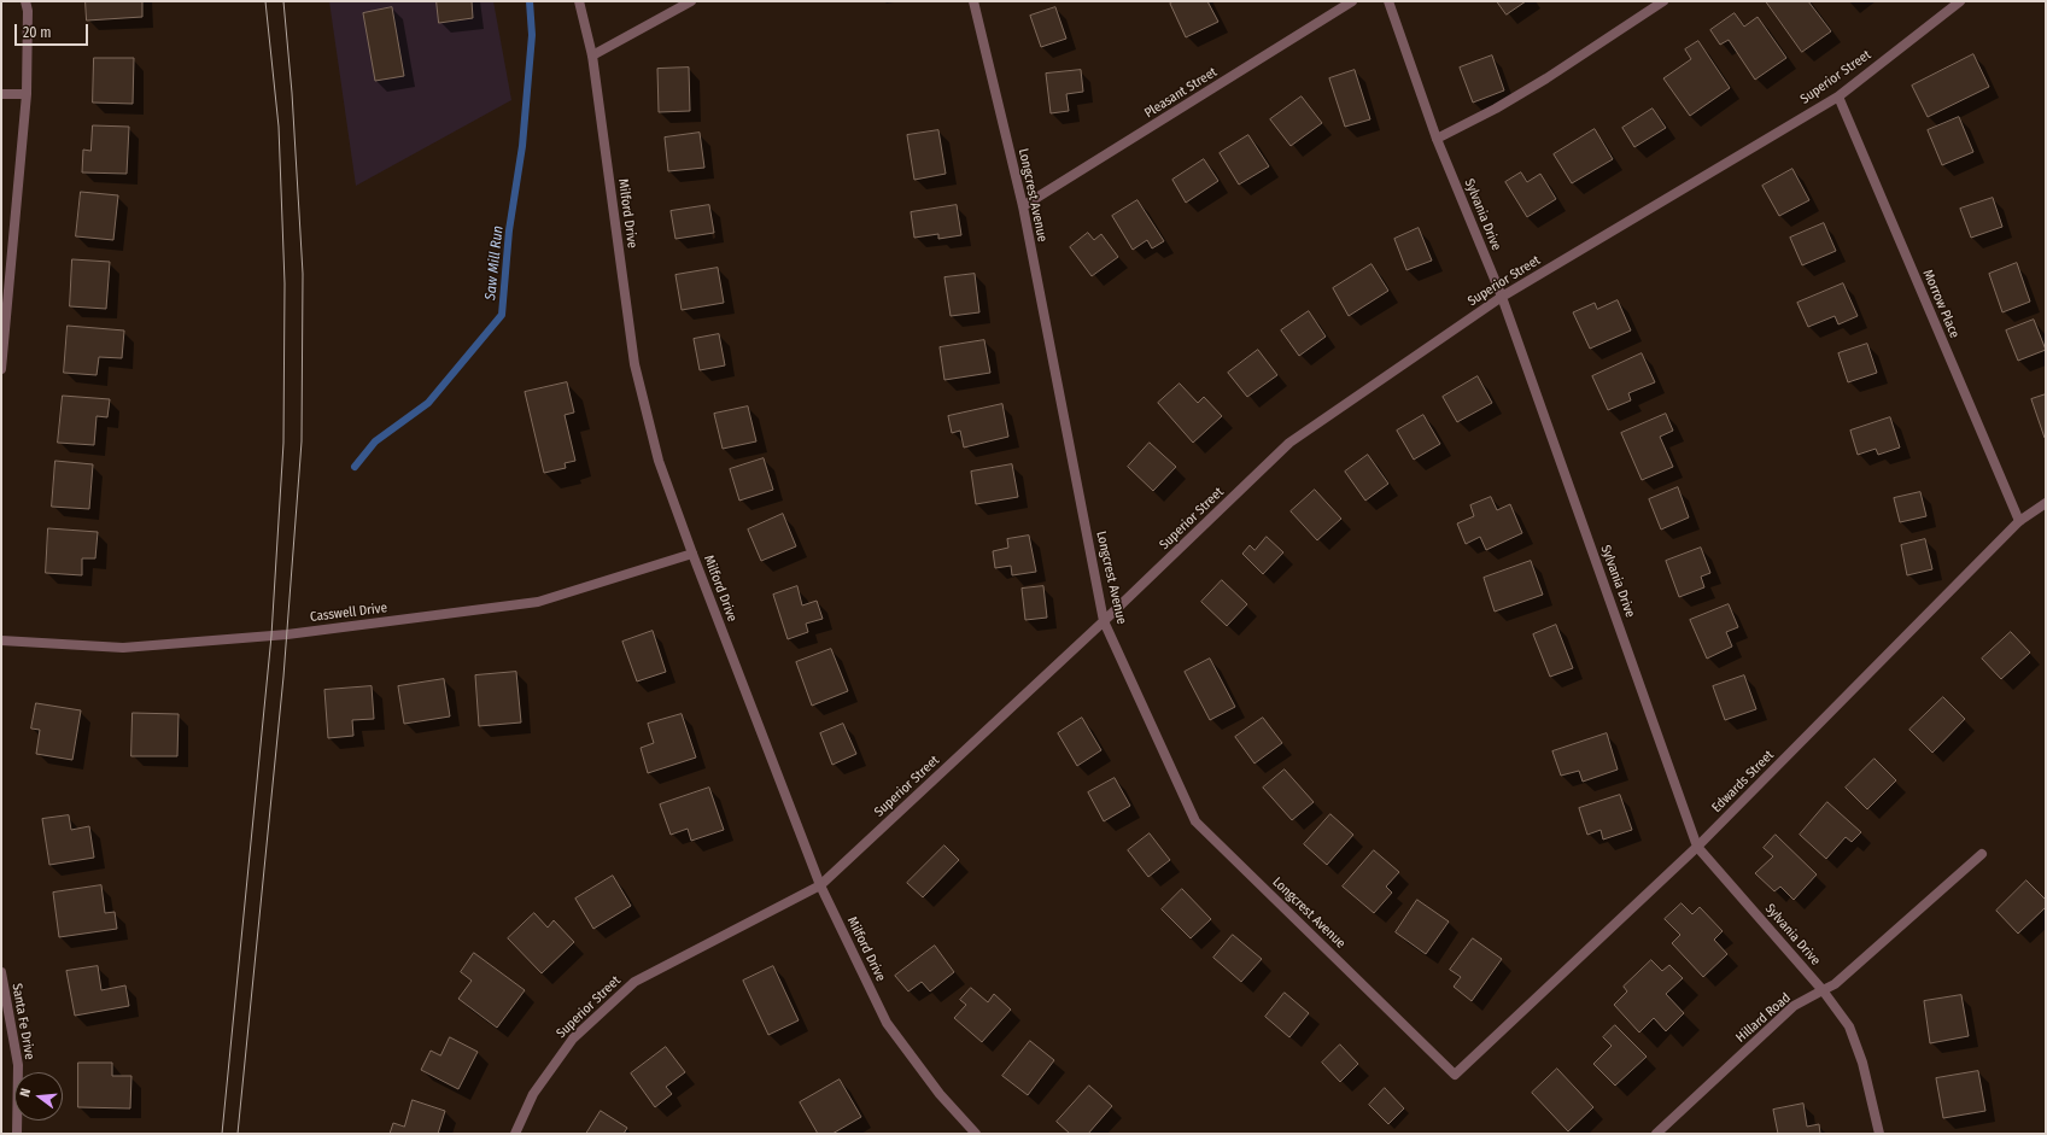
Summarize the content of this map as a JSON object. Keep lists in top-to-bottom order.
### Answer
{
  "streets": {
    "street": [
      "Superior Street",
      "Pleasant Street",
      "Longcrest Avenue",
      "Milford Drive",
      "Sylvania Drive",
      "Morrow Place",
      "Casswell Drive",
      "Edwards Street",
      "Hillard Road",
      "Santa Fe Drive"
    ]
  },
  "crossings": [
    ["Superior Street", "Longcrest Avenue"],
    ["Superior Street", "Milford Drive"],
    ["Superior Street", "Sylvania Drive"],
    ["Superior Street", "Morrow Place"],
    ["Pleasant Street", "Longcrest Avenue"],
    ["Longcrest Avenue", "Edwards Street"],
    ["Milford Drive", "Casswell Drive"],
    ["Sylvania Drive", "Edwards Street"],
    ["Sylvania Drive", "Hillard Road"],
    ["Morrow Place", "Edwards Street"]
  ],
  "water": ["Saw Mill Run"],
  "scale_bar": "20 m",
  "north": "left"
}
